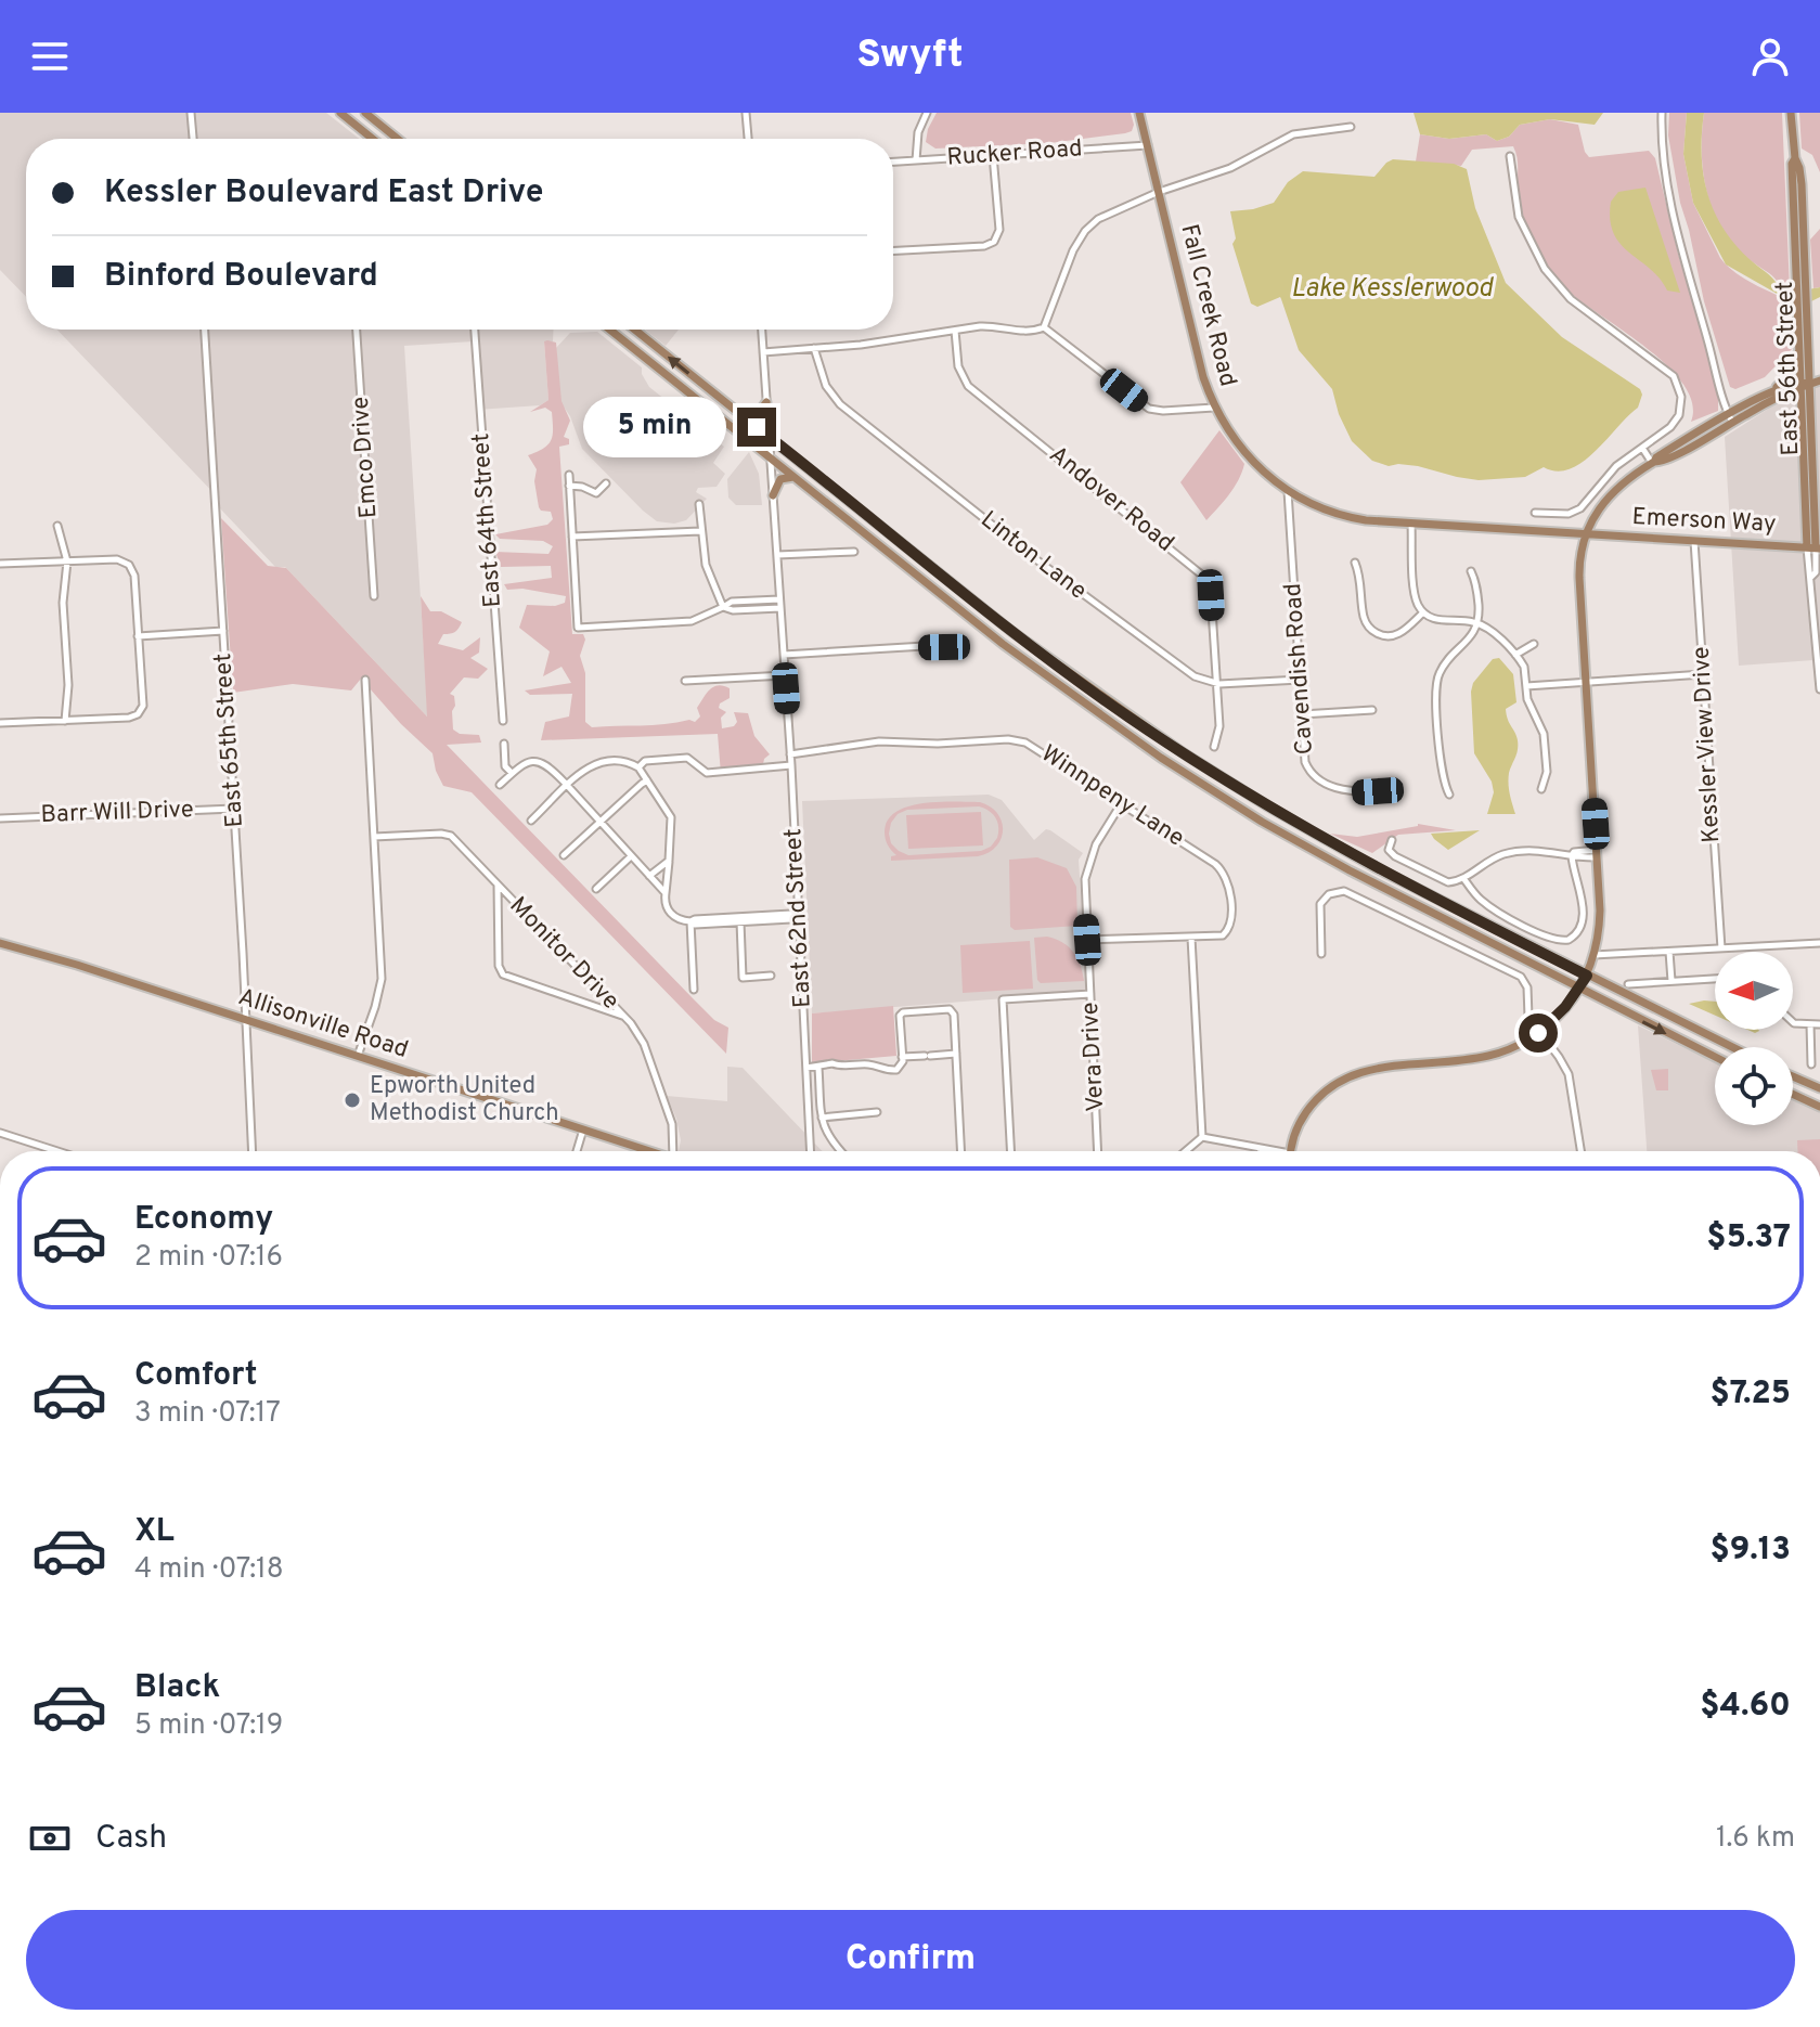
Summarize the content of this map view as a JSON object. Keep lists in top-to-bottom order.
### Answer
{
  "streets": {
    "main road": [
      "Fall Creek Road",
      "East 56th Street",
      "Emerson Way",
      "Allisonville Road"
    ],
    "street": [
      "Rucker Road",
      "Emco Drive",
      "Andover Road",
      "East 64th Street",
      "Linton Lane",
      "Cavendish Road",
      "East 65th Street",
      "Kessler View Drive",
      "Winnpeny Lane",
      "Barr Will Drive",
      "East 62nd Street",
      "Monitor Drive",
      "Vera Drive"
    ]
  },
  "crossings": [
    ["Rucker Road", "Fall Creek Road"],
    ["Fall Creek Road", "Emerson Way"],
    ["Fall Creek Road", "Cavendish Road"],
    ["East 56th Street", "Emerson Way"],
    ["Andover Road", "Linton Lane"],
    ["Emerson Way", "Kessler View Drive"],
    ["Linton Lane", "Cavendish Road"],
    ["East 65th Street", "Barr Will Drive"],
    ["East 65th Street", "Allisonville Road"],
    ["Winnpeny Lane", "East 62nd Street"],
    ["Winnpeny Lane", "Vera Drive"]
  ],
  "water": ["Lake Kesslerwood"],
  "places": ["Epworth United Methodist Church"],
  "north": "left",
  "page": {
    "header": "Swyft",
    "banner": ["Kessler Boulevard East Drive", "Binford Boulevard"],
    "bubble": "5 min",
    "list": [
      {
        "name": "Economy",
        "note": "2 min · 07:16",
        "value": "$5.37"
      },
      {
        "name": "Comfort",
        "note": "3 min · 07:17",
        "value": "$7.25"
      },
      {
        "name": "XL",
        "note": "4 min · 07:18",
        "value": "$9.13"
      },
      {
        "name": "Black",
        "note": "5 min · 07:19",
        "value": "$4.60"
      }
    ],
    "pay": ["Cash", "1.6 km"],
    "buttons": "Confirm"
  }
}
